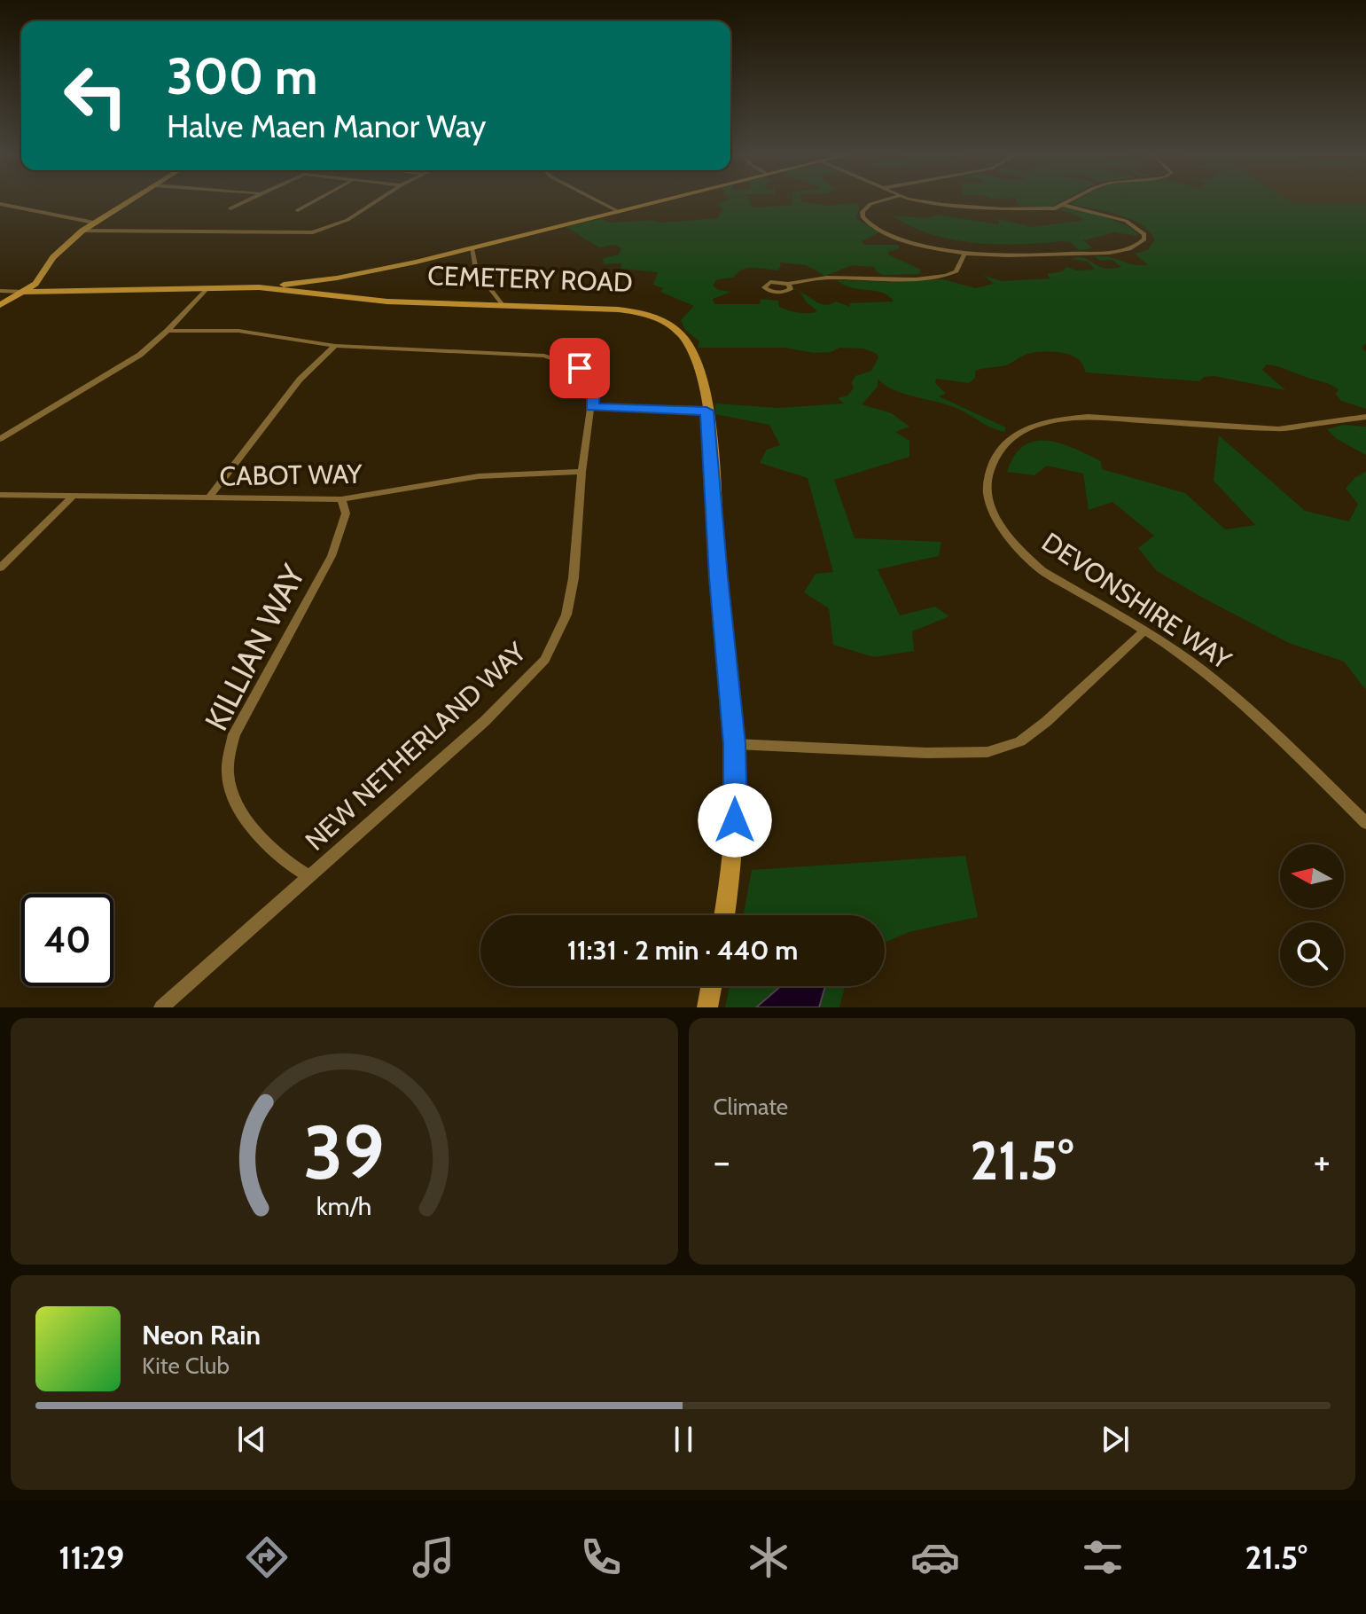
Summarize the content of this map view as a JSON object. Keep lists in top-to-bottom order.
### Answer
{
  "streets": {
    "street": [
      "CEMETERY ROAD",
      "CABOT WAY",
      "DEVONSHIRE WAY",
      "KILLIAN WAY",
      "NEW NETHERLAND WAY"
    ]
  },
  "crossings": [
    ["CABOT WAY", "KILLIAN WAY"],
    ["CABOT WAY", "NEW NETHERLAND WAY"],
    ["KILLIAN WAY", "NEW NETHERLAND WAY"]
  ],
  "north": "left",
  "page": {
    "turn": ["300 m", "Halve Maen Manor Way"],
    "limit": "40",
    "trip": "11:31 · 2 min · 440 m",
    "tile": "Climate",
    "heat": ["−", "21.5°", "+"],
    "song": ["Neon Rain", "Kite Club"],
    "tabs": ["11:29", "21.5°"],
    "gauge": ["39", "km/h"]
  }
}
